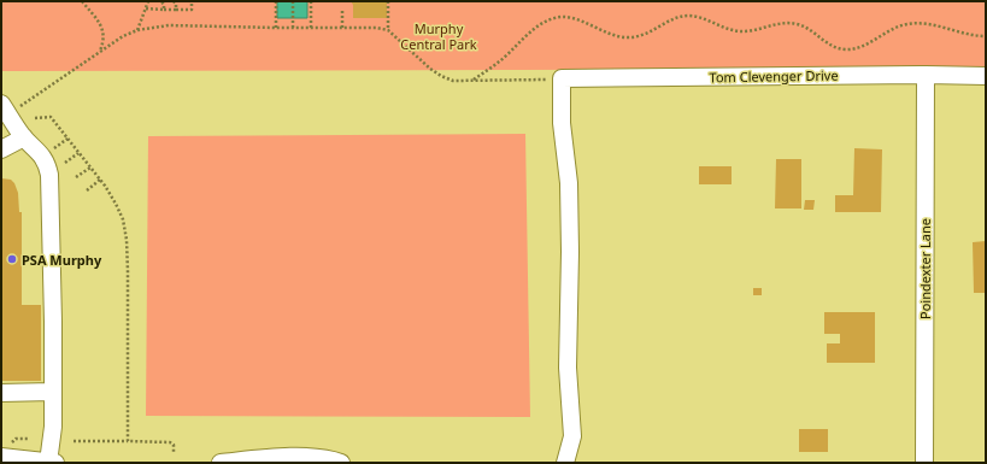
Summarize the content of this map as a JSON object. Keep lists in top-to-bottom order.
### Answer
{
  "streets": {
    "street": ["Tom Clevenger Drive", "Poindexter Lane"]
  },
  "crossings": [
    ["Tom Clevenger Drive", "Poindexter Lane"]
  ],
  "parks": ["Murphy Central Park"],
  "places": ["PSA Murphy"]
}
